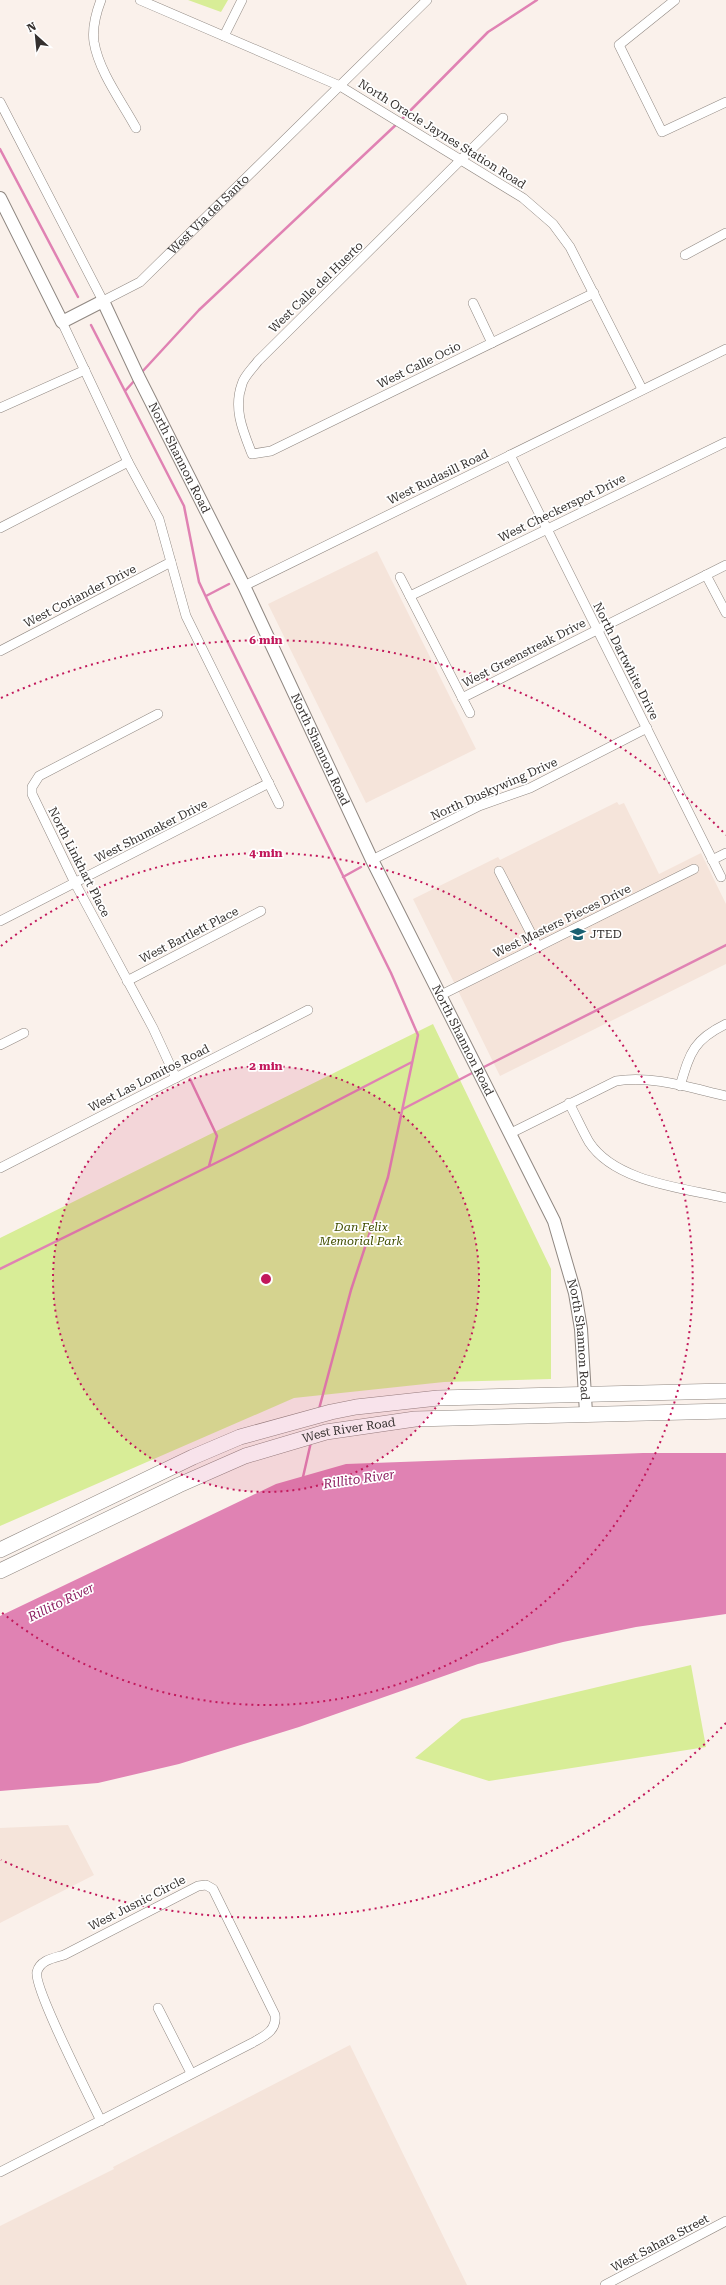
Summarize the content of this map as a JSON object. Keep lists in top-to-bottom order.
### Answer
{
  "streets": {
    "main road": ["West River Road"],
    "street": [
      "North Oracle Jaynes Station Road",
      "West Via del Santo",
      "West Calle del Huerto",
      "West Calle Ocio",
      "North Shannon Road",
      "West Rudasill Road",
      "West Checkerspot Drive",
      "West Coriander Drive",
      "West Greenstreak Drive",
      "North Dartwhite Drive",
      "North Duskywing Drive",
      "West Shumaker Drive",
      "North Linkhart Place",
      "West Masters Pieces Drive",
      "West Bartlett Place",
      "West Las Lomitos Road",
      "West Jusnic Circle",
      "West Sahara Street"
    ]
  },
  "crossings": [
    ["North Oracle Jaynes Station Road", "West Via del Santo"],
    ["North Oracle Jaynes Station Road", "West Calle del Huerto"],
    ["North Oracle Jaynes Station Road", "West Calle Ocio"],
    ["North Oracle Jaynes Station Road", "West Rudasill Road"],
    ["West Via del Santo", "North Shannon Road"],
    ["West Calle del Huerto", "West Calle Ocio"],
    ["North Shannon Road", "West Rudasill Road"],
    ["North Shannon Road", "North Duskywing Drive"],
    ["North Shannon Road", "West Masters Pieces Drive"],
    ["North Shannon Road", "West River Road"],
    ["West Rudasill Road", "North Dartwhite Drive"],
    ["West Checkerspot Drive", "North Dartwhite Drive"],
    ["West Greenstreak Drive", "North Dartwhite Drive"],
    ["North Dartwhite Drive", "North Duskywing Drive"],
    ["West Shumaker Drive", "North Linkhart Place"],
    ["North Linkhart Place", "West Bartlett Place"],
    ["North Linkhart Place", "West Las Lomitos Road"]
  ],
  "water": ["Rillito River"],
  "parks": ["Dan Felix Memorial Park"],
  "places": {
    "school or university": ["JTED"]
  },
  "north": "top left",
  "rings": ["6 min", "4 min", "2 min"]
}
